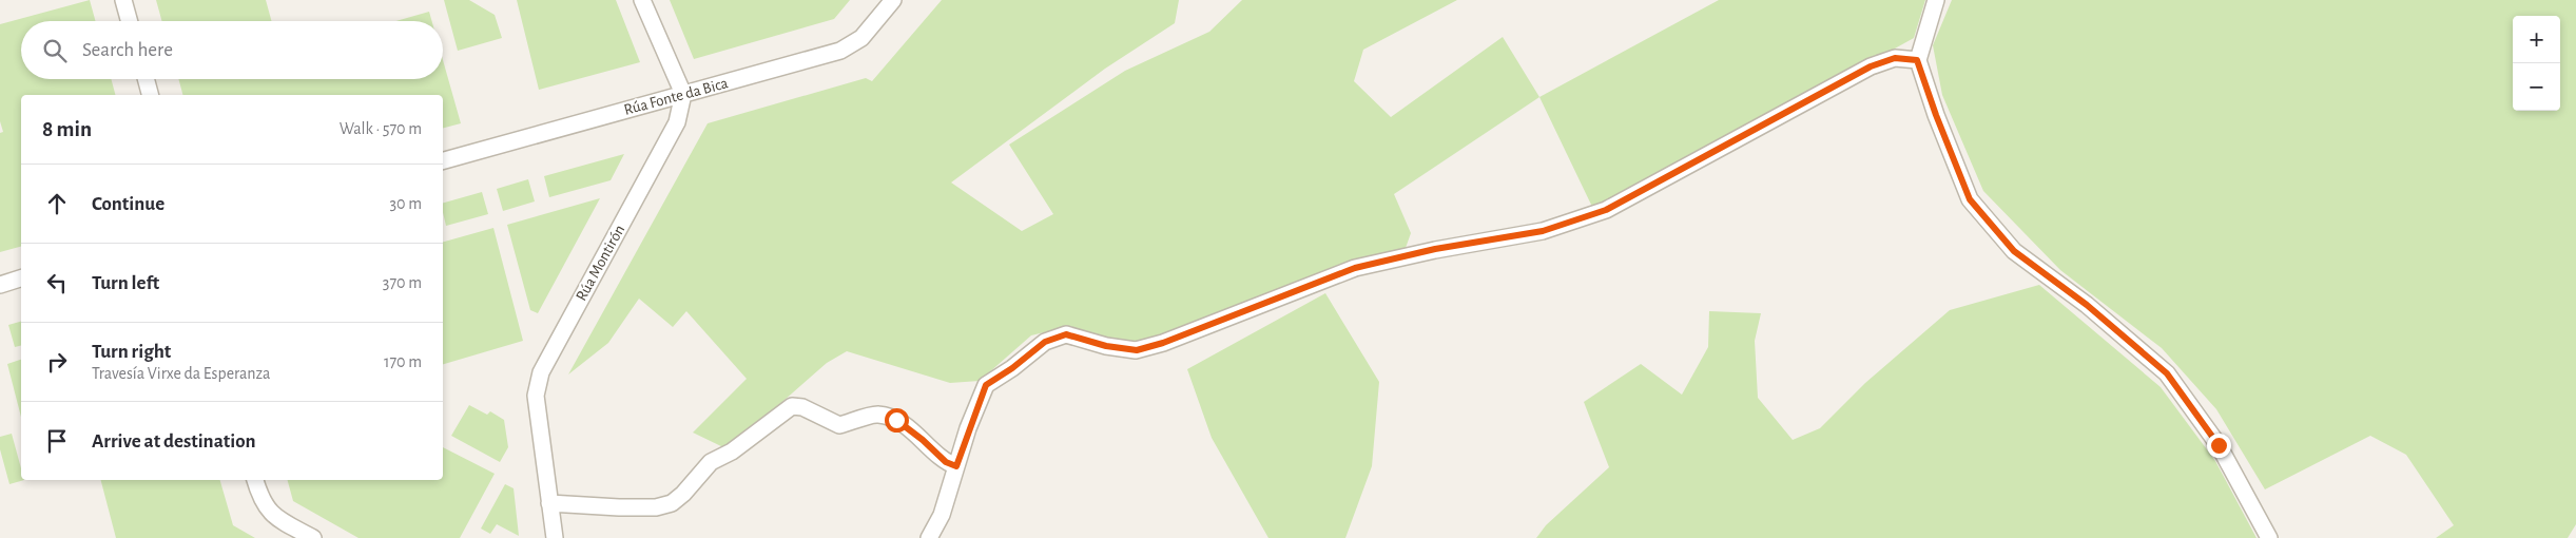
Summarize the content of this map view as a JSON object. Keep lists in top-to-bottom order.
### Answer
{
  "streets": {
    "street": ["Rúa Fonte da Bica", "Rúa Montirón"]
  },
  "crossings": [
    ["Rúa Fonte da Bica", "Rúa Montirón"]
  ],
  "page": {
    "map_buttons": ["+", "−"],
    "search": "Search here",
    "heading": ["8 min", "Walk · 570 m"],
    "list": [
      ["Continue", "30 m"],
      ["Turn left", "370 m"],
      ["Turn right", "Travesía Virxe da Esperanza", "170 m"],
      "Arrive at destination"
    ]
  }
}
